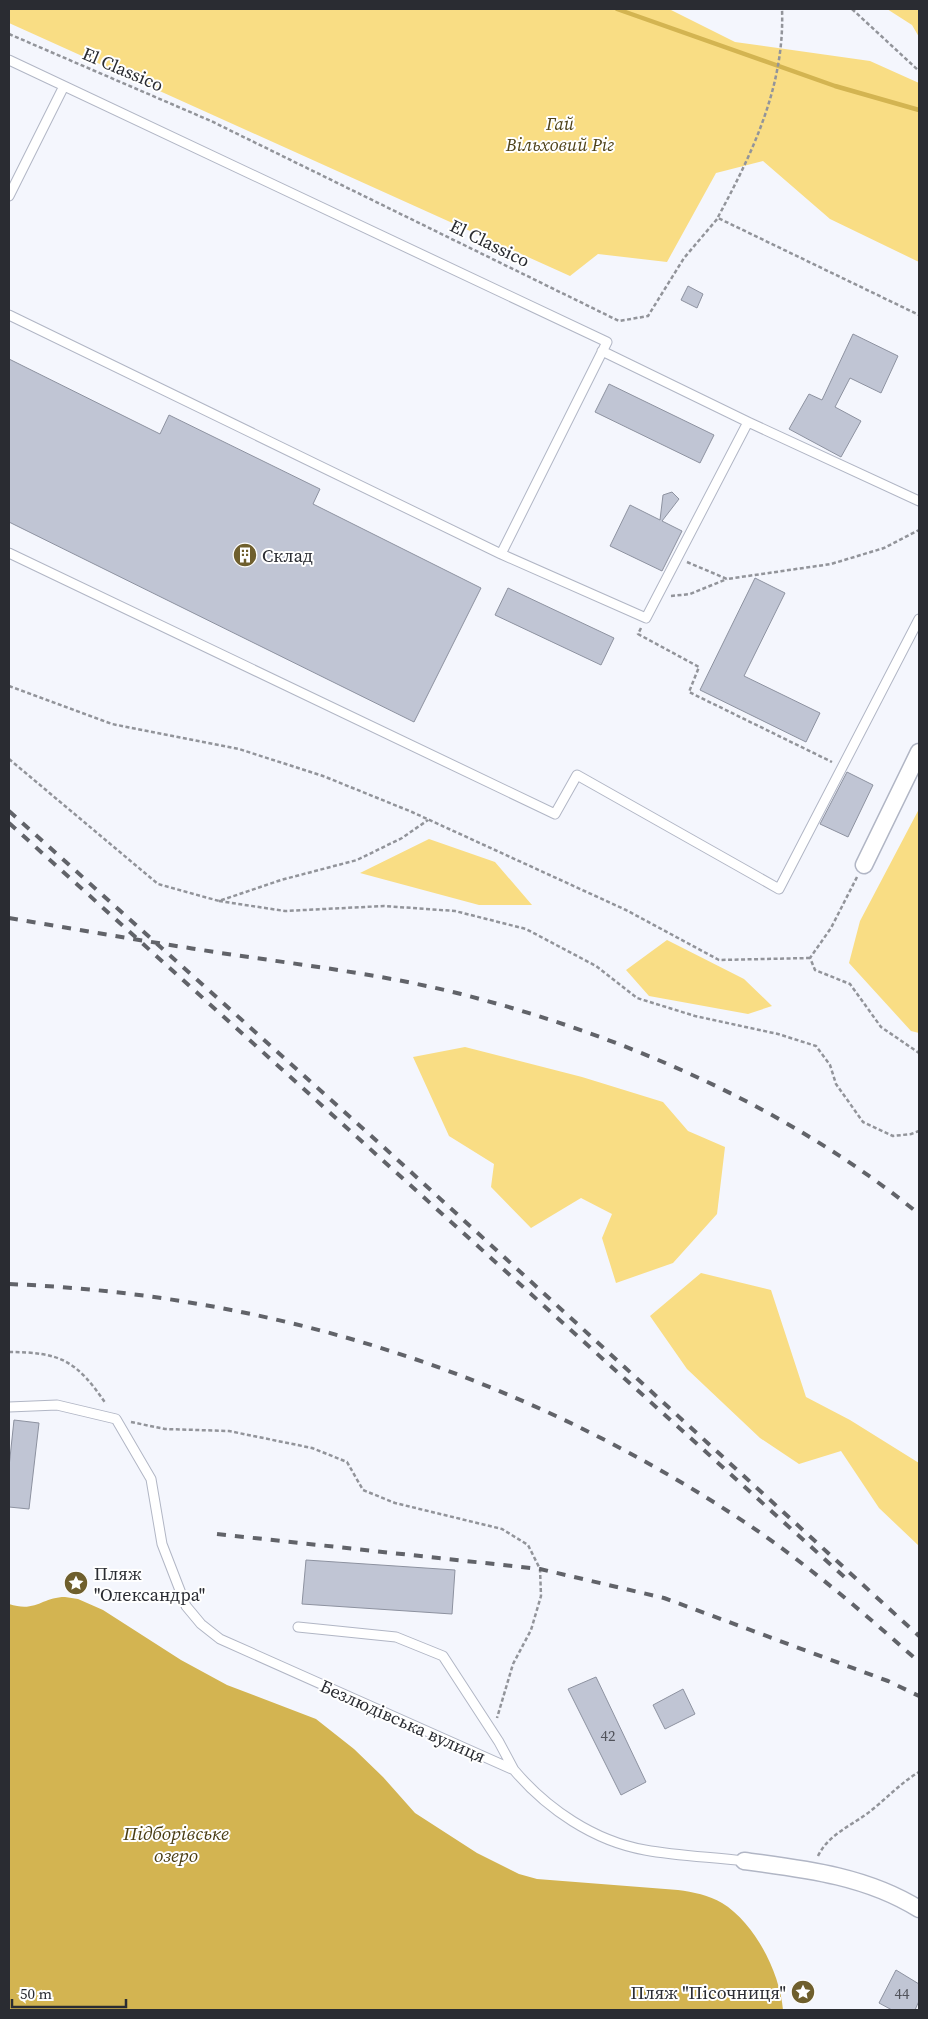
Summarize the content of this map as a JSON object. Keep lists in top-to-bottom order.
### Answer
{
  "streets": {
    "street": ["Безлюдівська вулиця"],
    "path": ["El Classico"]
  },
  "water": ["Підборівське озеро"],
  "parks": ["Гай Вільховий Ріг"],
  "places": {
    "building": ["Склад"],
    "place": ["Пляж \"Олександра\"", "Пляж \"Пісочниця\""]
  },
  "house_numbers": ["42", "44"],
  "scale_bar": "50 m"
}
